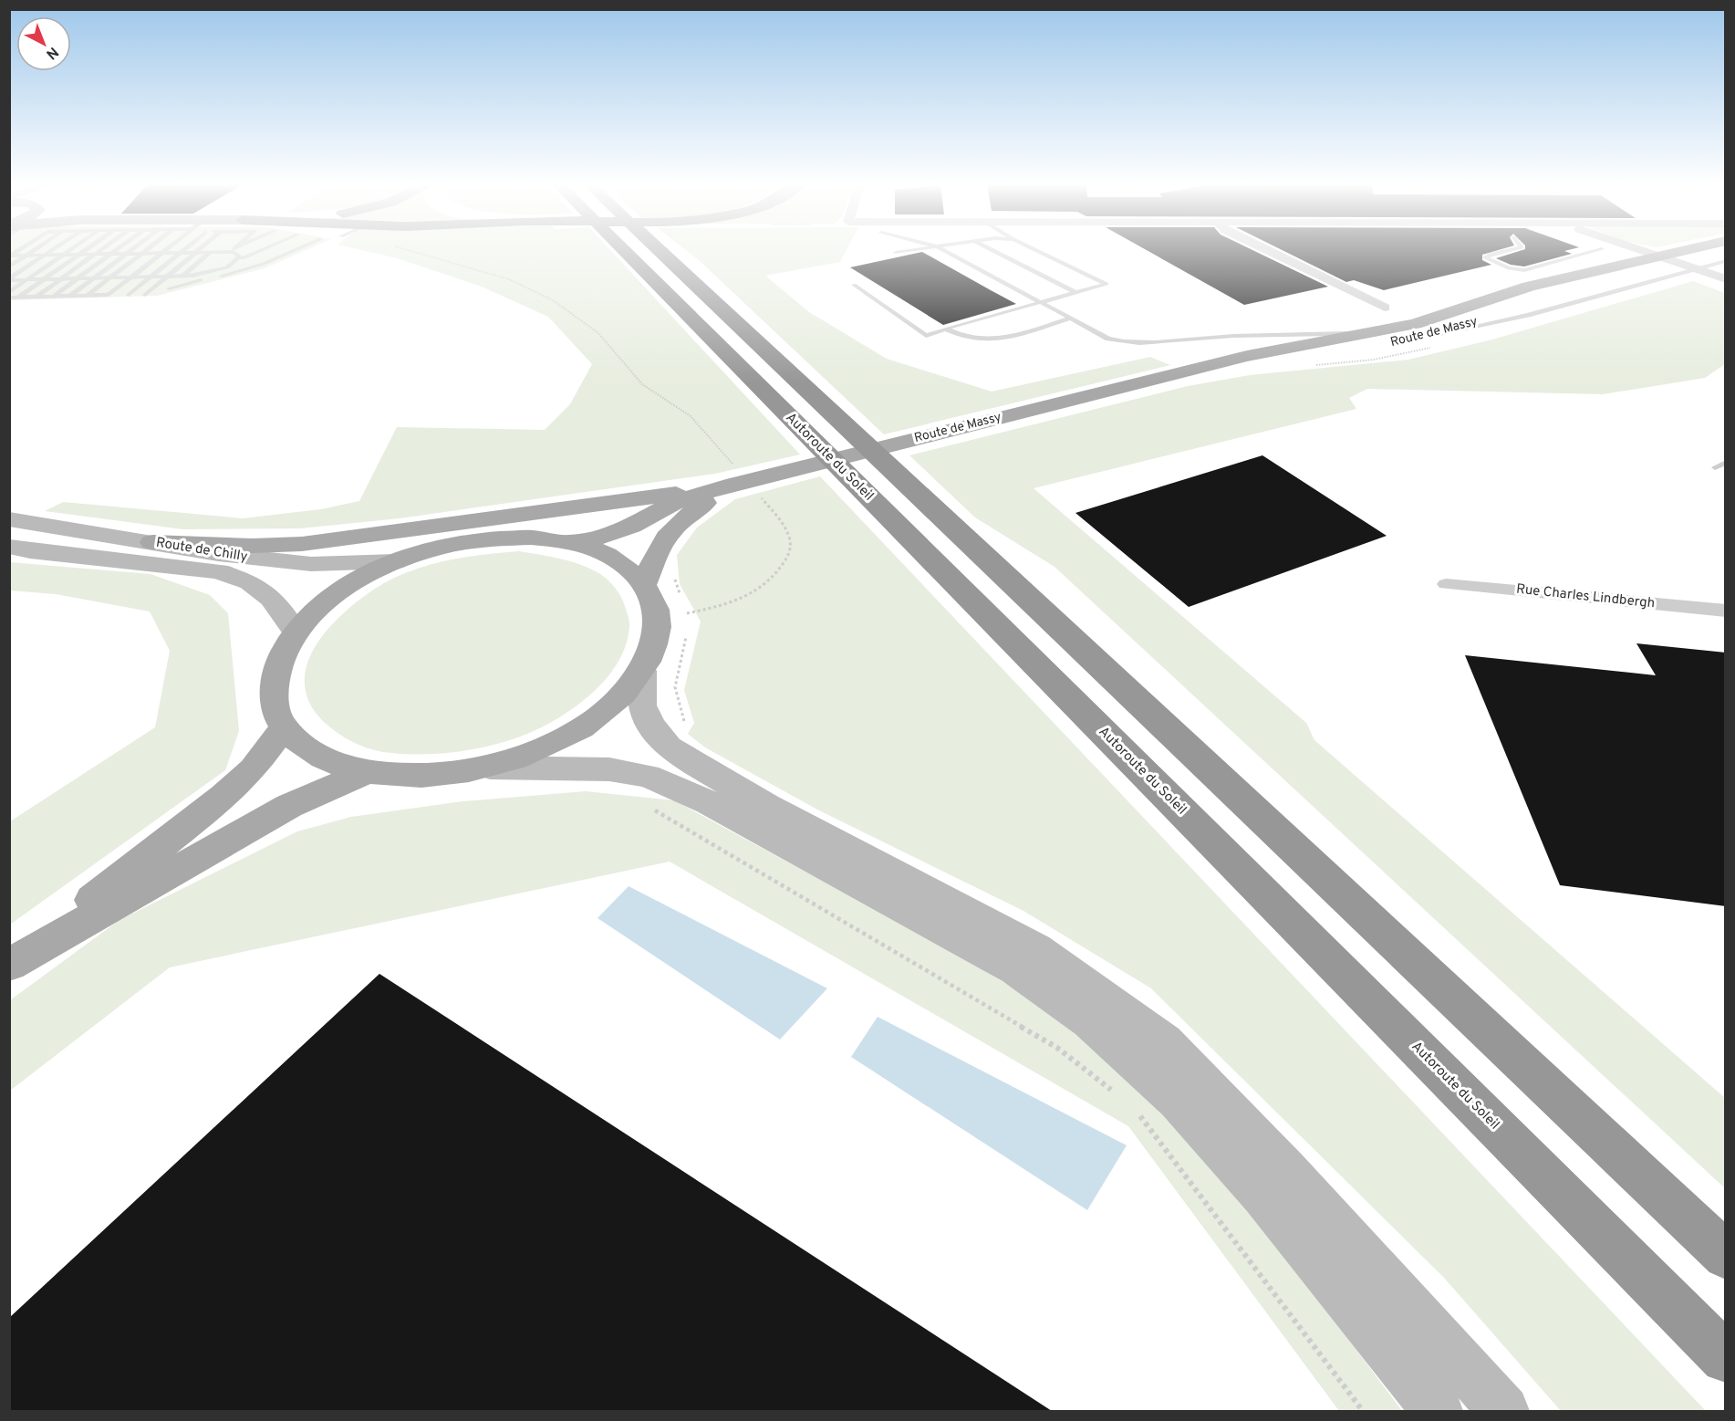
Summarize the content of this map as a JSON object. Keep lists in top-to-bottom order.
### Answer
{
  "streets": {
    "highway": ["Autoroute du Soleil"],
    "main road": ["Route de Massy", "Route de Chilly"],
    "street": ["Rue Charles Lindbergh"]
  },
  "north": "bottom right"
}
